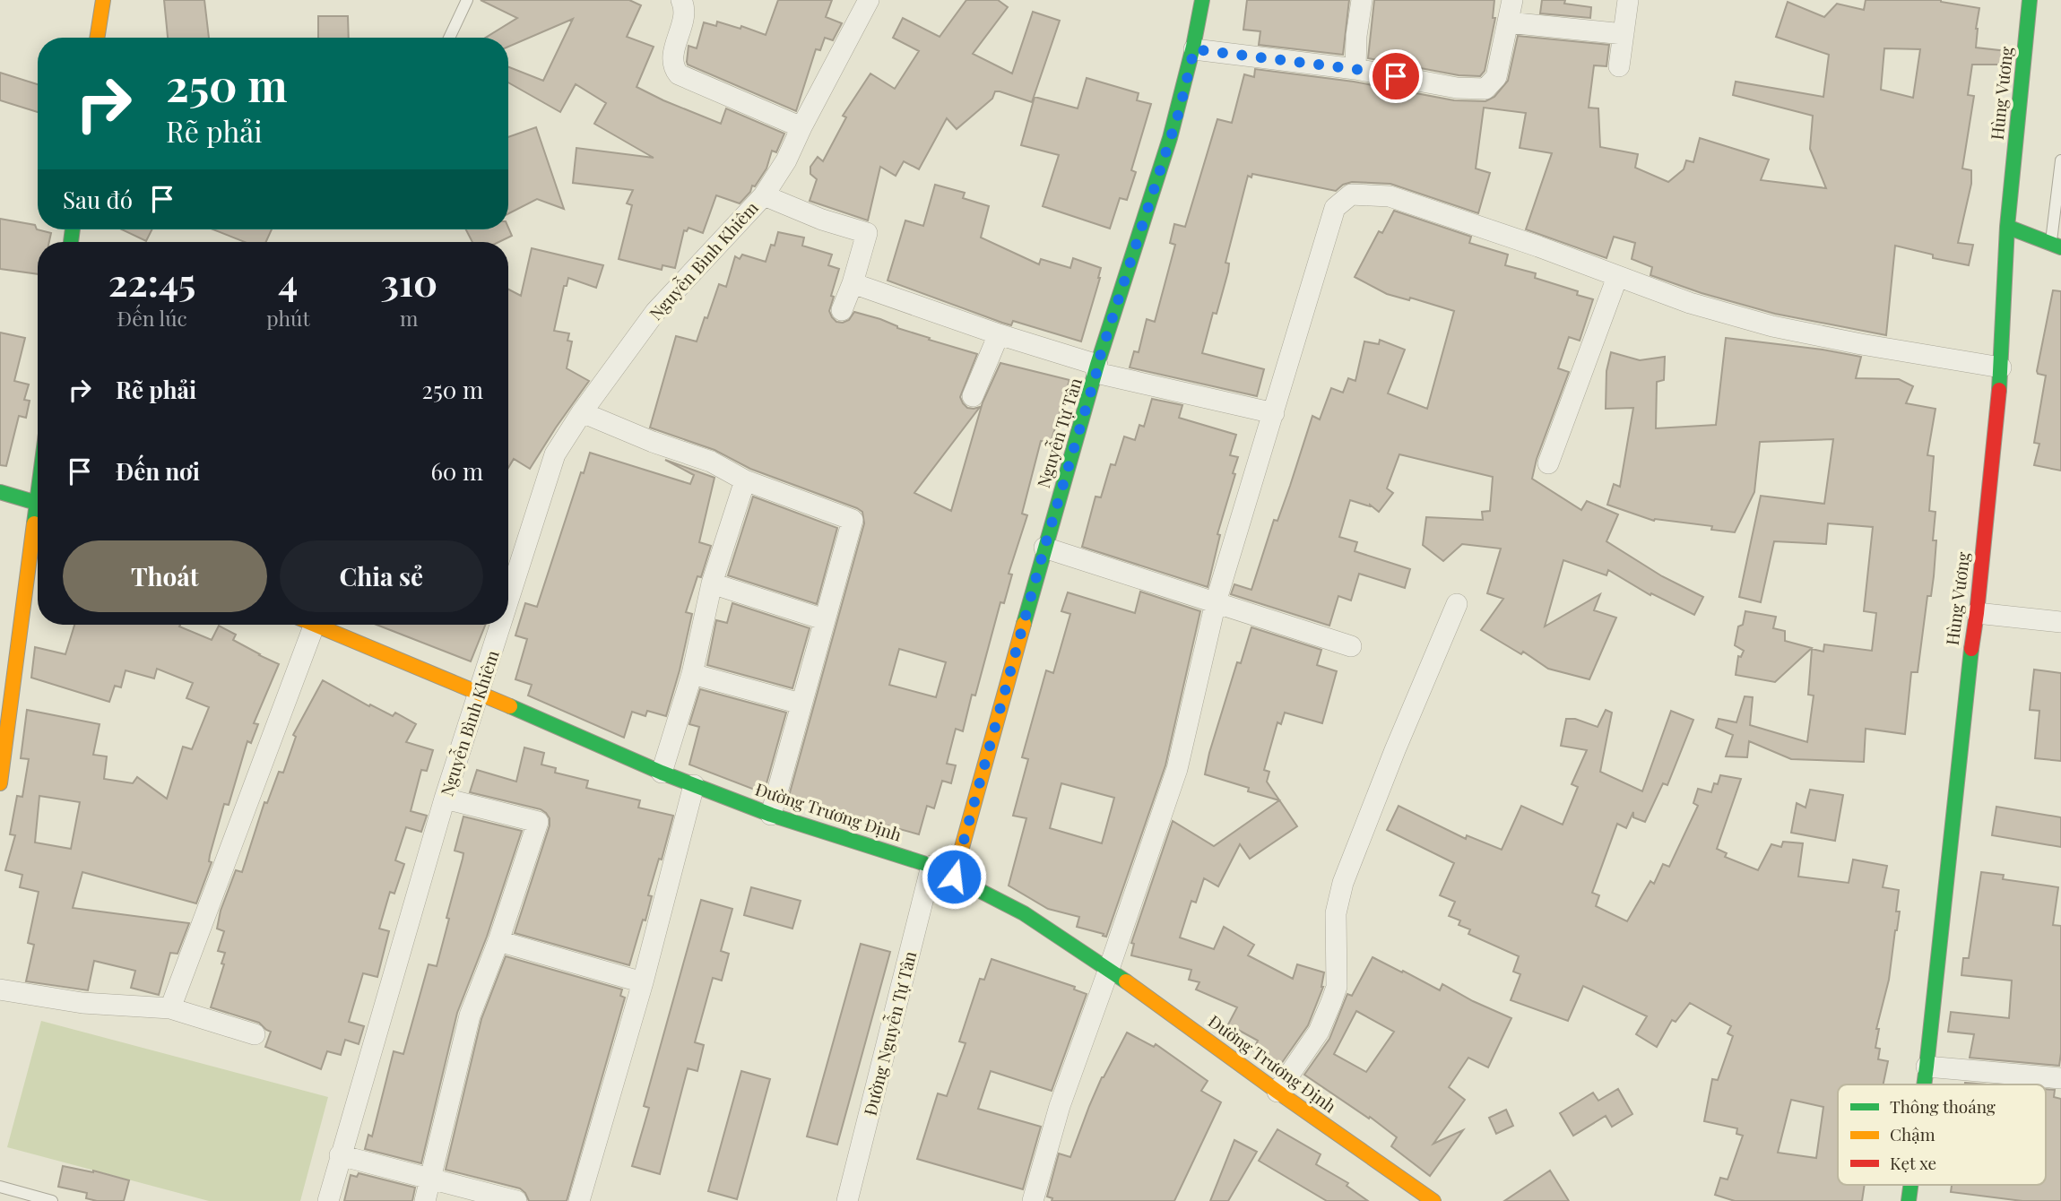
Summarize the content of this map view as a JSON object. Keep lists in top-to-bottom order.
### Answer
{
  "streets": {
    "street": [
      "Hùng Vương",
      "Nguyễn Bình Khiêm",
      "Nguyễn Tự Tân",
      "Đường Trương Định",
      "Đường Nguyễn Tự Tân"
    ]
  },
  "crossings": [
    ["Nguyễn Bình Khiêm", "Đường Trương Định"],
    ["Nguyễn Tự Tân", "Đường Trương Định"],
    ["Đường Trương Định", "Đường Nguyễn Tự Tân"]
  ],
  "legend": ["Thông thoáng", "Chậm", "Kẹt xe"],
  "page": {
    "turn": ["250 m", "Rẽ phải"],
    "then": "Sau đó",
    "eta": [
      "22:45",
      "Đến lúc",
      "4",
      "phút",
      "310",
      "m"
    ],
    "list": [
      {
        "name": "Rẽ phải",
        "value": "250 m"
      },
      {
        "name": "Đến nơi",
        "value": "60 m"
      }
    ],
    "buttons": ["Thoát", "Chia sẻ"]
  }
}
